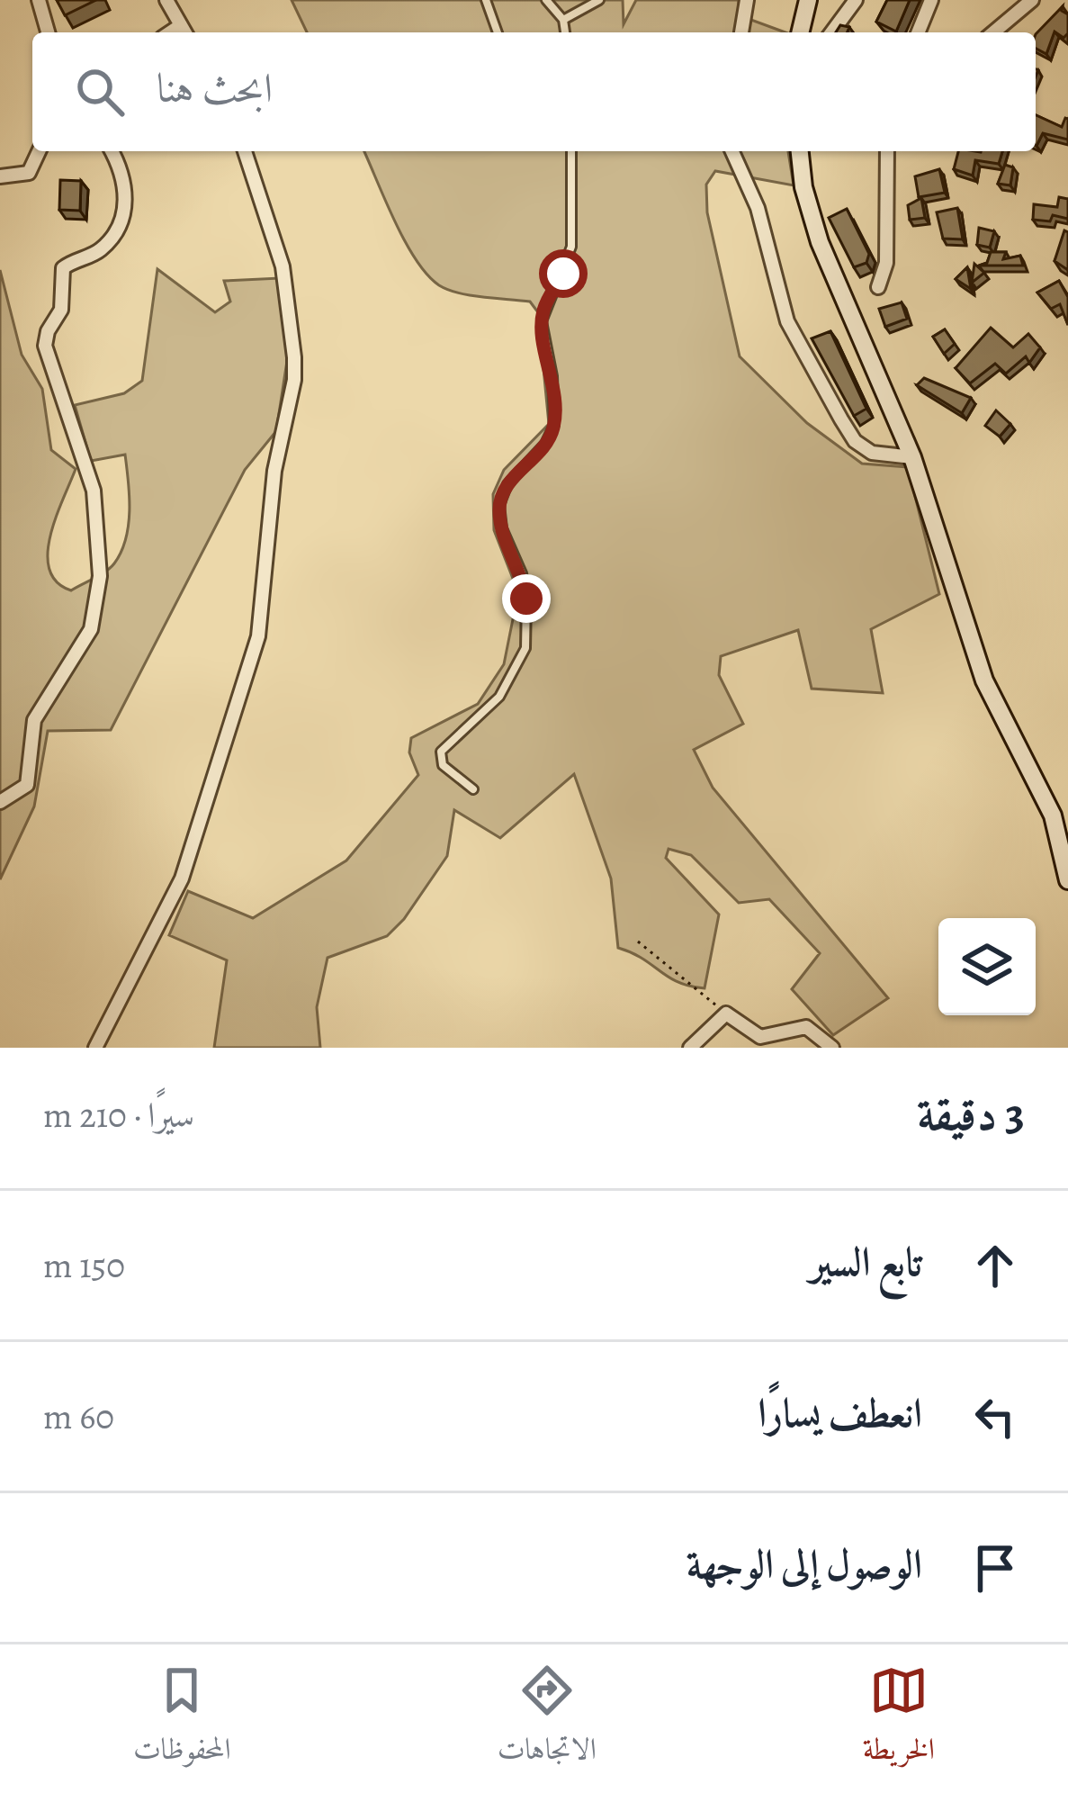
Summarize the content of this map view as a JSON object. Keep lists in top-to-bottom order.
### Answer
{
  "page": {
    "search": "ابحث هنا",
    "heading": ["3 دقيقة", "سيرًا · 210 m"],
    "list": [
      ["تابع السير", "150 m"],
      ["انعطف يسارًا", "60 m"],
      "الوصول إلى الوجهة"
    ],
    "nav": ["الخريطة", "الاتجاهات", "المحفوظات"]
  }
}
